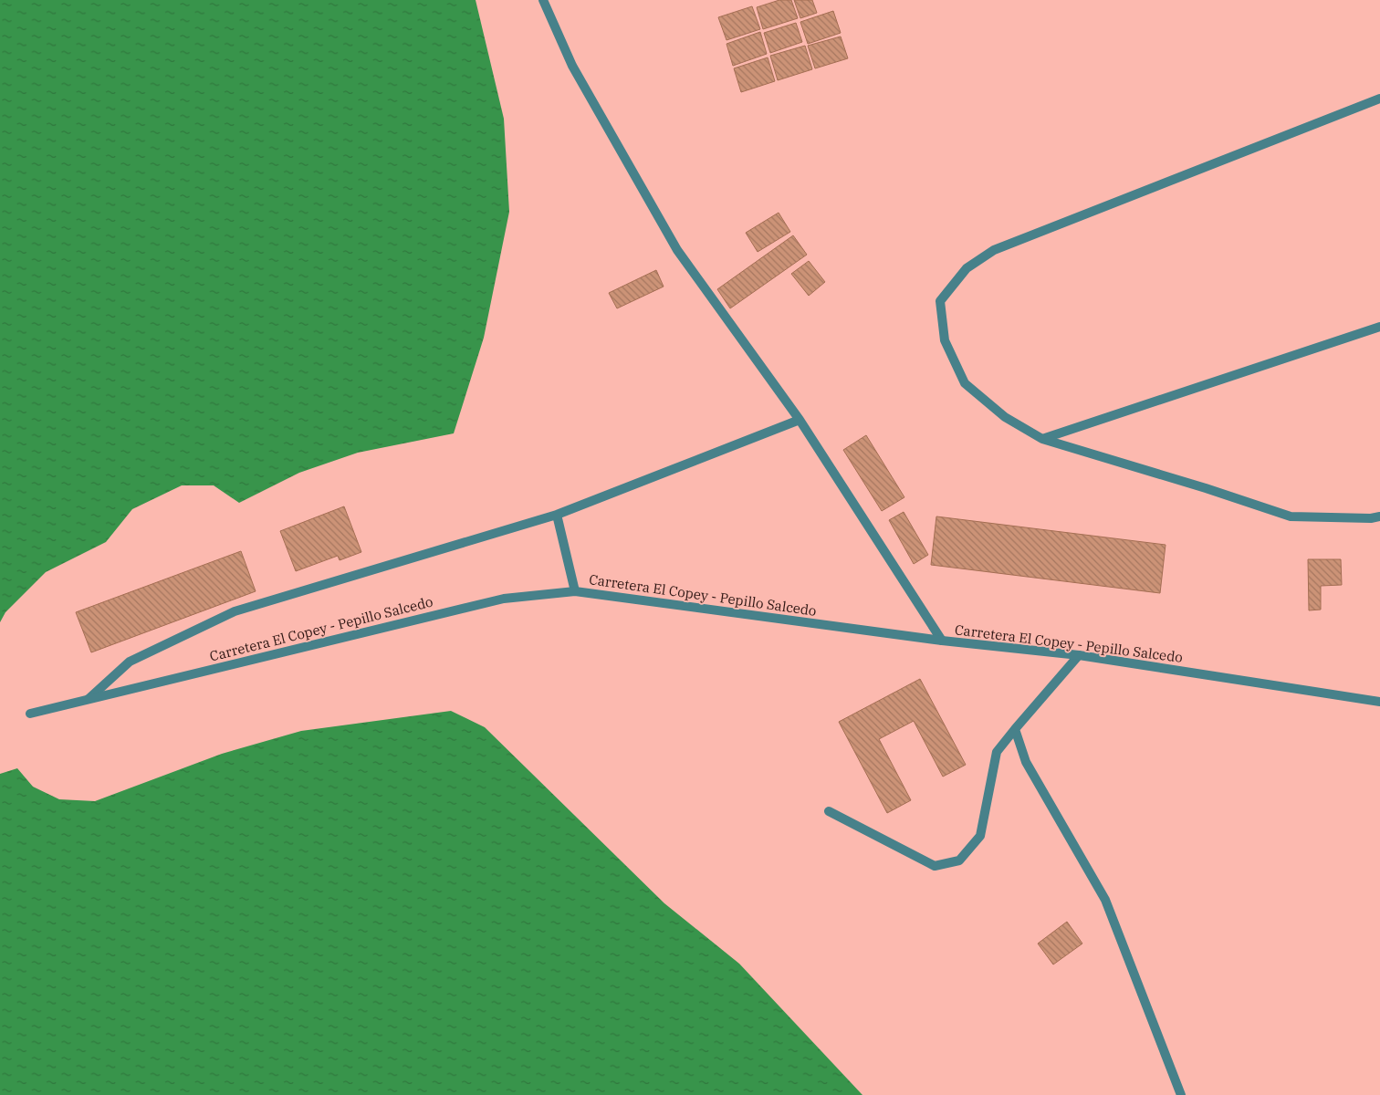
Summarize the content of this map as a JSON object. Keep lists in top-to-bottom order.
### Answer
{
  "streets": {
    "street": ["Carretera El Copey - Pepillo Salcedo"]
  }
}
